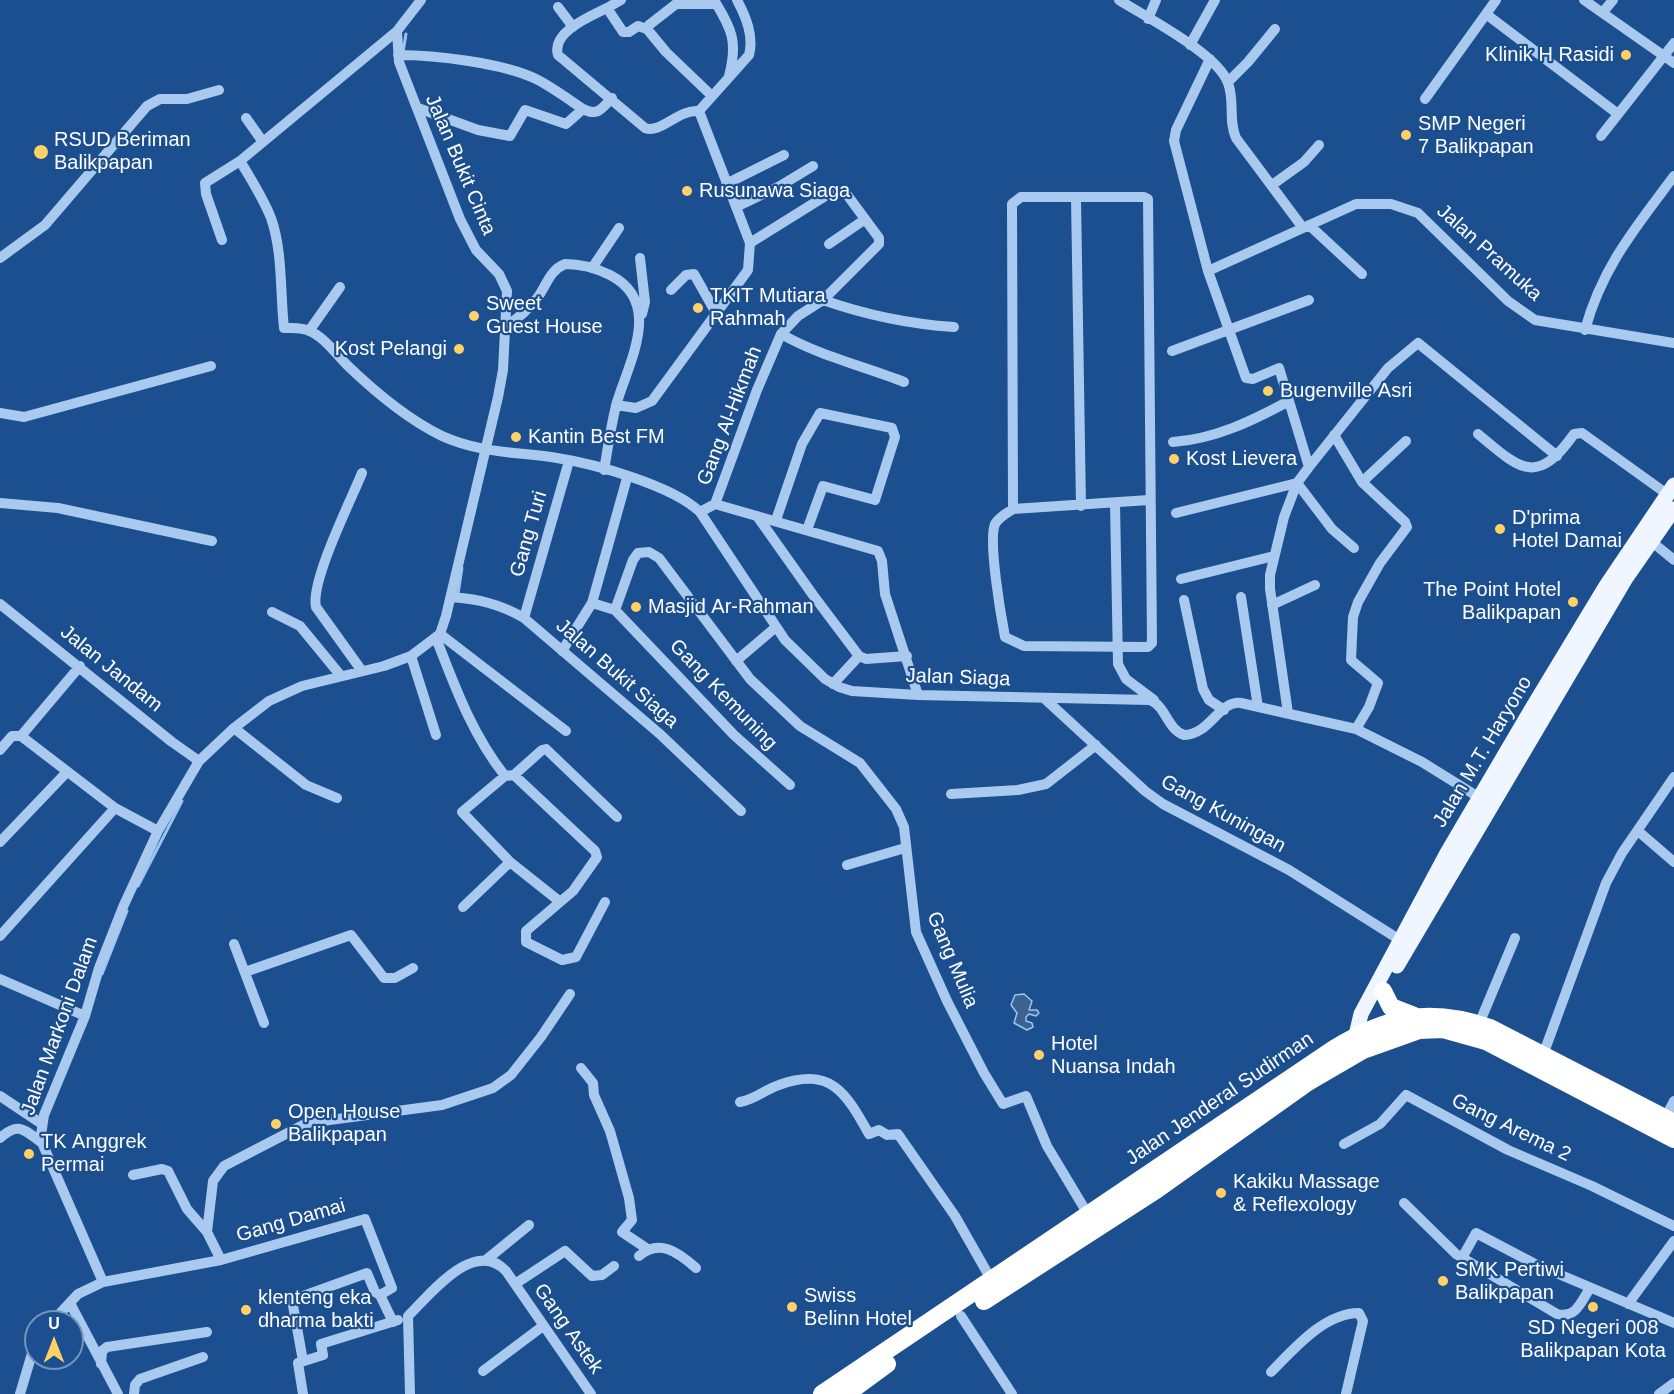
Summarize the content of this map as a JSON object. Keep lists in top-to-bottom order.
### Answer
{
  "streets": {
    "highway": ["Jalan Jenderal Sudirman"],
    "main road": ["Jalan M.T. Haryono"],
    "street": [
      "Jalan Bukit Cinta",
      "Jalan Pramuka",
      "Gang Al-Hikmah",
      "Gang Turi",
      "Jalan Jandam",
      "Jalan Bukit Siaga",
      "Jalan Siaga",
      "Gang Kemuning",
      "Gang Kuningan",
      "Gang Mulia",
      "Jalan Markoni Dalam",
      "Gang Arema 2",
      "Gang Damai",
      "Gang Astek"
    ]
  },
  "crossings": [
    ["Jalan Bukit Cinta", "Jalan Bukit Siaga"],
    ["Jalan Bukit Cinta", "Jalan Siaga"],
    ["Jalan Bukit Cinta", "Jalan Markoni Dalam"],
    ["Gang Turi", "Jalan Bukit Siaga"],
    ["Gang Turi", "Jalan Siaga"],
    ["Jalan Jandam", "Jalan Markoni Dalam"],
    ["Jalan Siaga", "Gang Kuningan"],
    ["Gang Kemuning", "Gang Mulia"],
    ["Jalan M.T. Haryono", "Gang Kuningan"],
    ["Jalan M.T. Haryono", "Jalan Jenderal Sudirman"],
    ["Gang Mulia", "Jalan Jenderal Sudirman"],
    ["Jalan Markoni Dalam", "Gang Damai"]
  ],
  "places": [
    "Klinik H Rasidi",
    "SMP Negeri 7 Balikpapan",
    "RSUD Beriman Balikpapan",
    "Rusunawa Siaga",
    "TKIT Mutiara Rahmah",
    "Sweet Guest House",
    "Kost Pelangi",
    "Bugenville Asri",
    "Kantin Best FM",
    "Kost Lievera",
    "D'prima Hotel Damai",
    "The Point Hotel Balikpapan",
    "Masjid Ar-Rahman",
    "Hotel Nuansa Indah",
    "Open House Balikpapan",
    "TK Anggrek Permai",
    "Kakiku Massage & Reflexology",
    "SMK Pertiwi Balikpapan",
    "Swiss Belinn Hotel",
    "SD Negeri 008 Balikpapan Kota",
    "klenteng eka dharma bakti"
  ],
  "north": "top"
}
